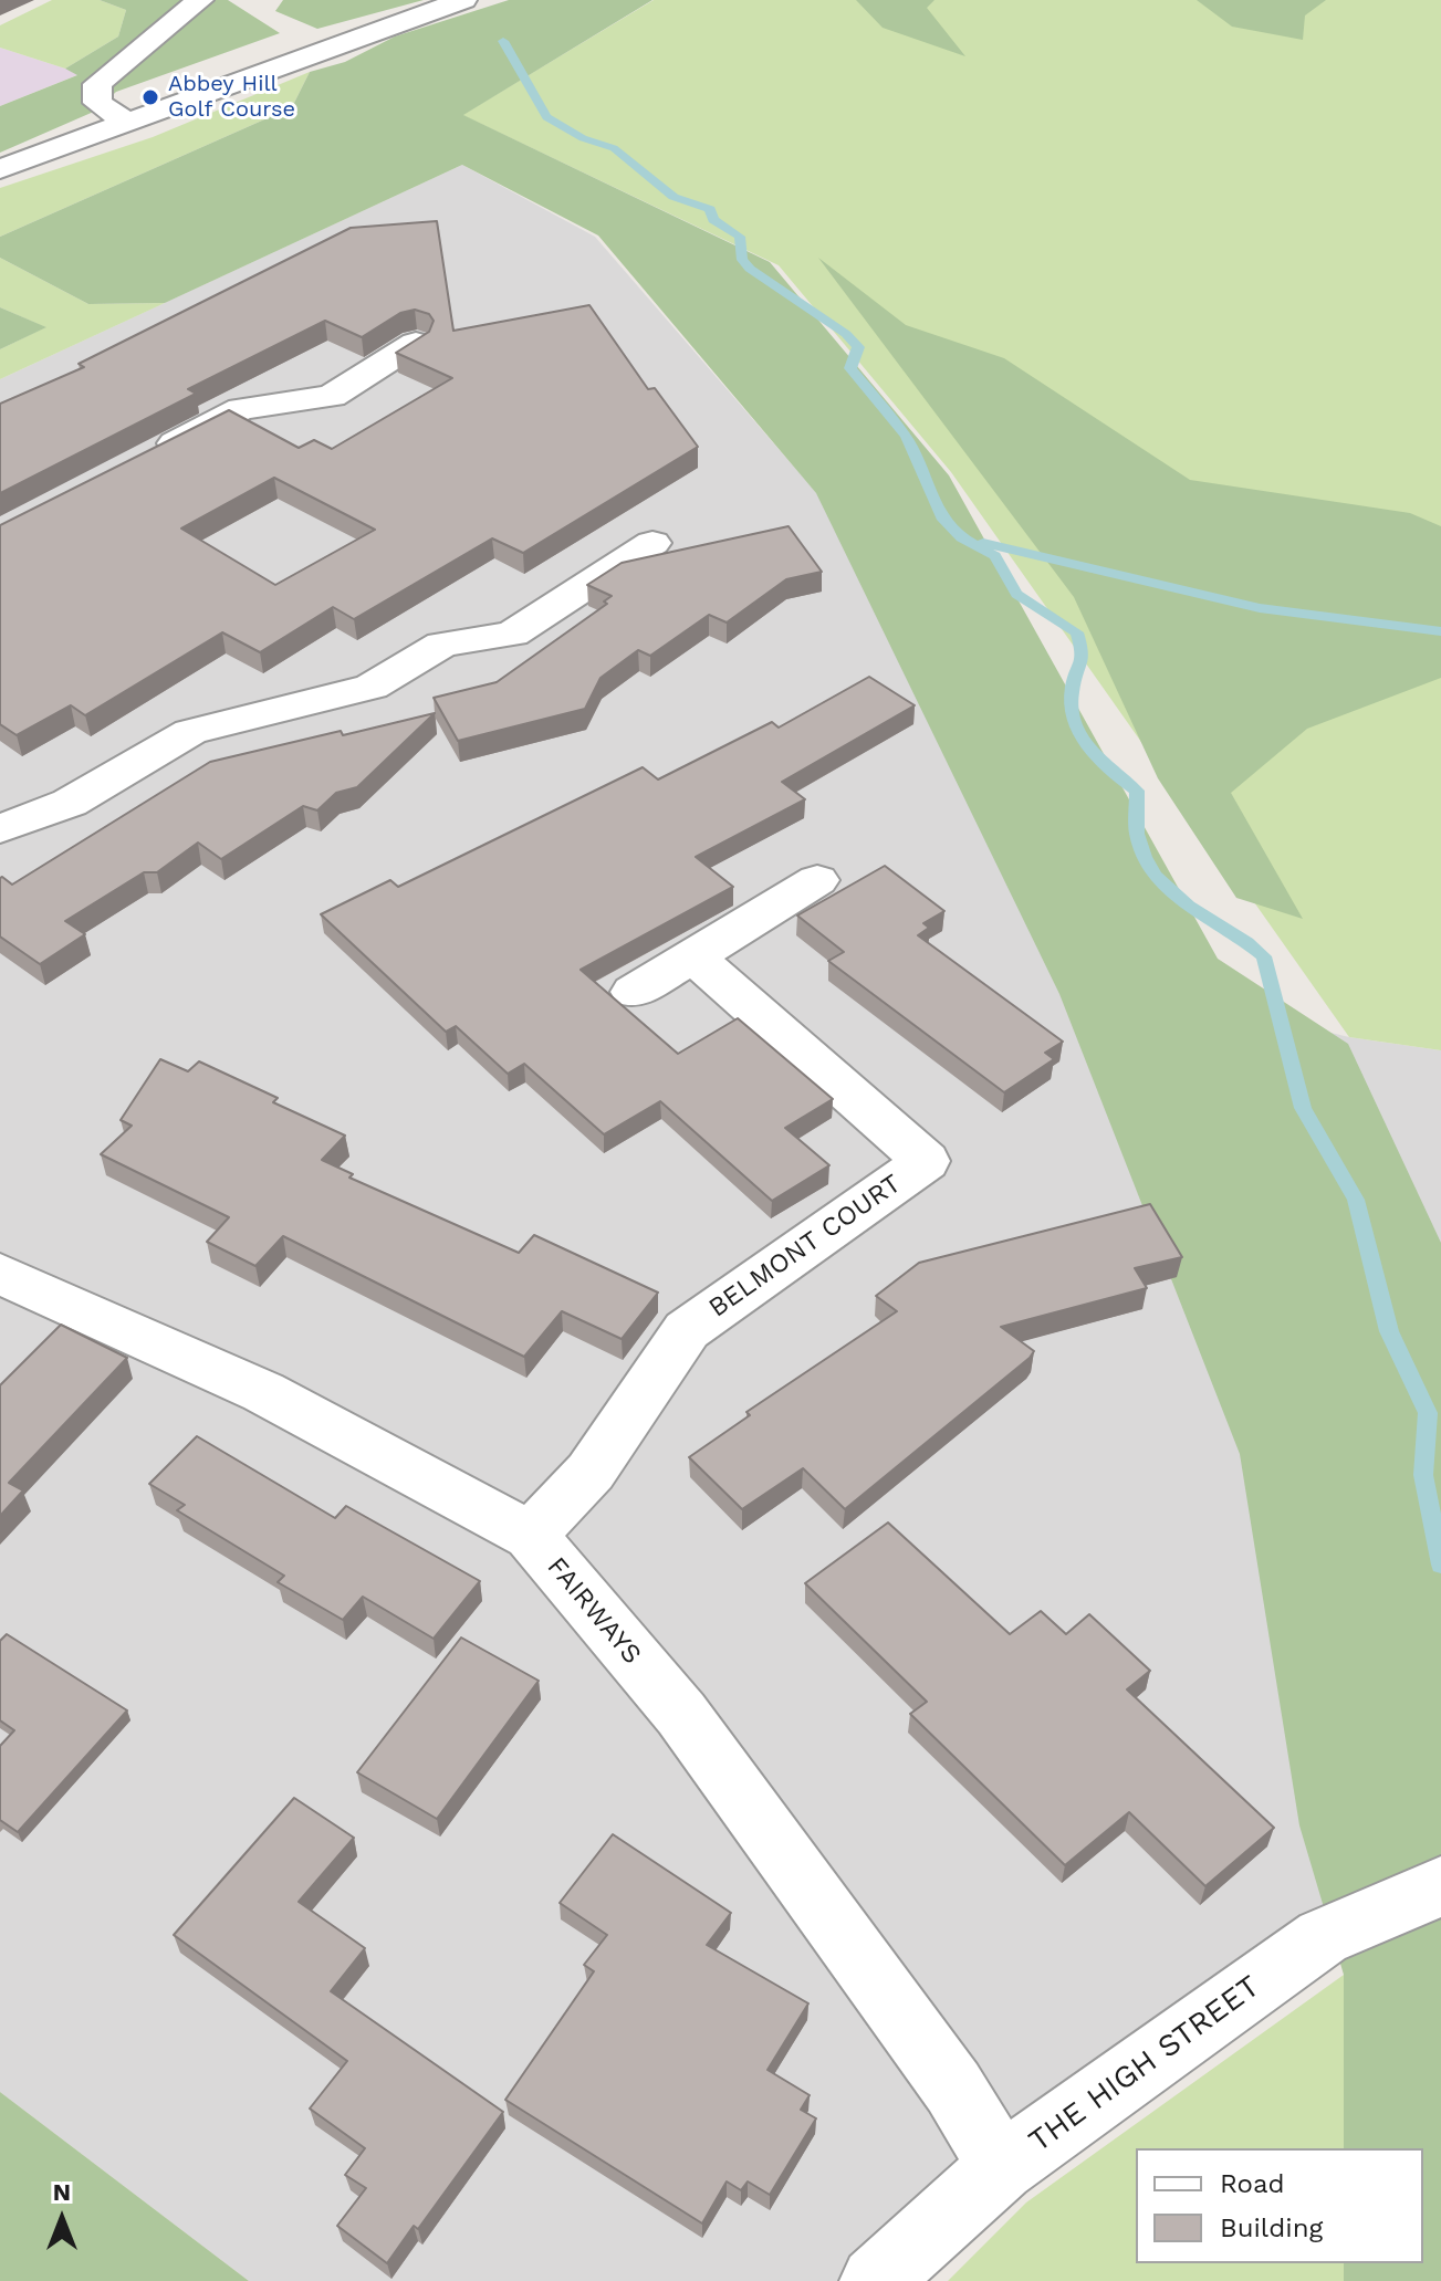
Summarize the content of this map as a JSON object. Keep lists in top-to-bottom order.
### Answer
{
  "streets": {
    "street": ["BELMONT COURT", "FAIRWAYS", "THE HIGH STREET"]
  },
  "crossings": [
    ["BELMONT COURT", "FAIRWAYS"],
    ["FAIRWAYS", "THE HIGH STREET"]
  ],
  "places": ["Abbey Hill Golf Course"],
  "legend": ["Road", "Building"],
  "north": "top"
}
